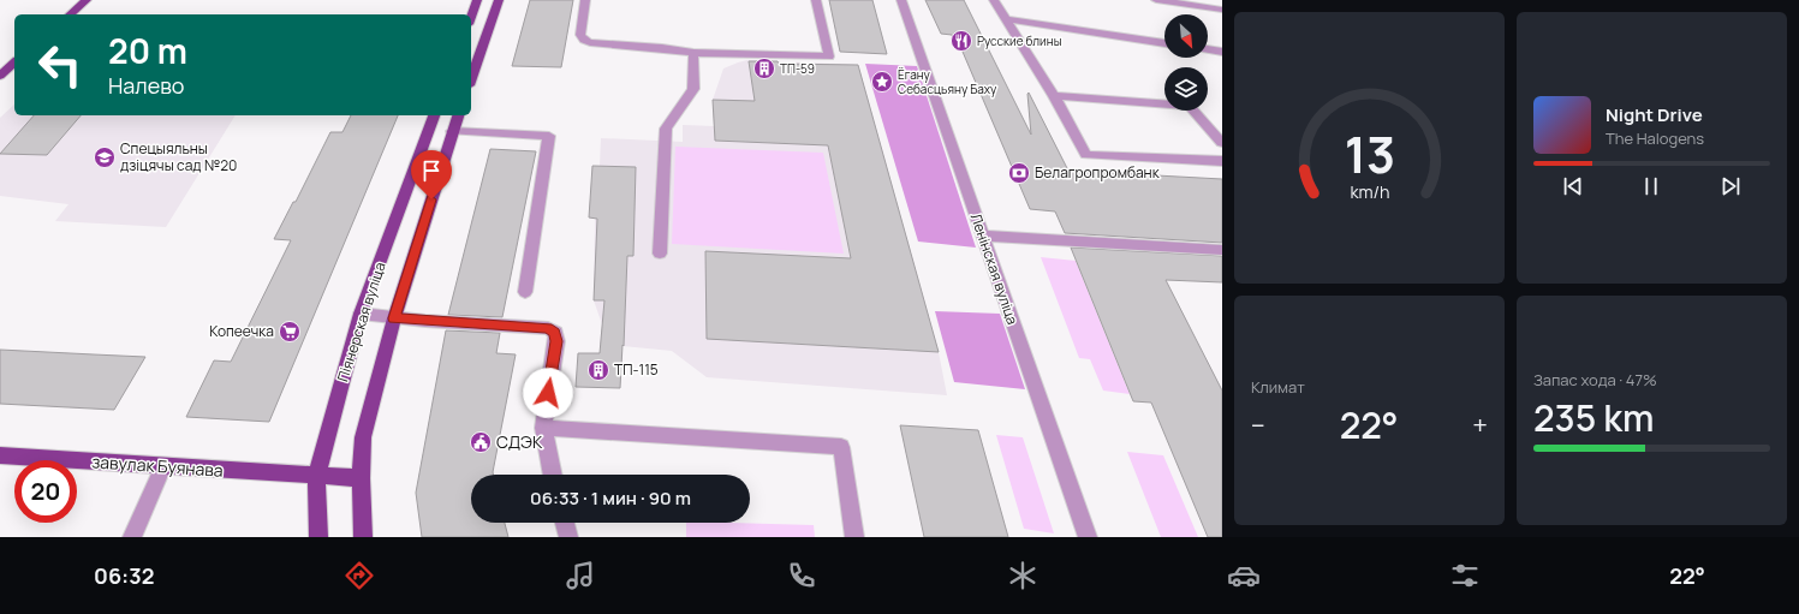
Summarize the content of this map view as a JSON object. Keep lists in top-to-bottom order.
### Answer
{
  "streets": {
    "main road": ["Піянерская вуліца", "завулак Буянава"],
    "street": ["Ленінская вуліца"]
  },
  "crossings": [
    ["Піянерская вуліца", "завулак Буянава"]
  ],
  "places": {
    "restaurant": ["Русские блины"],
    "building": ["ТП-59", "ТП-115"],
    "place": ["Ёгану Себасцьяну Баху"],
    "school or university": ["Спецыяльны дзіцячы сад №20"],
    "bank": ["Белагропромбанк"],
    "supermarket": ["Копеечка"],
    "public building": ["СДЭК"]
  },
  "north": "bottom right",
  "page": {
    "turn": ["20 m", "Налево"],
    "song": ["Night Drive", "The Halogens"],
    "tile": [
      "Климат",
      ["Запас хода · 47%", "235 km"]
    ],
    "heat": ["−", "22°", "+"],
    "limit": "20",
    "trip": "06:33 · 1 мин · 90 m",
    "tabs": ["06:32", "22°"],
    "gauge": ["13", "km/h"]
  }
}
